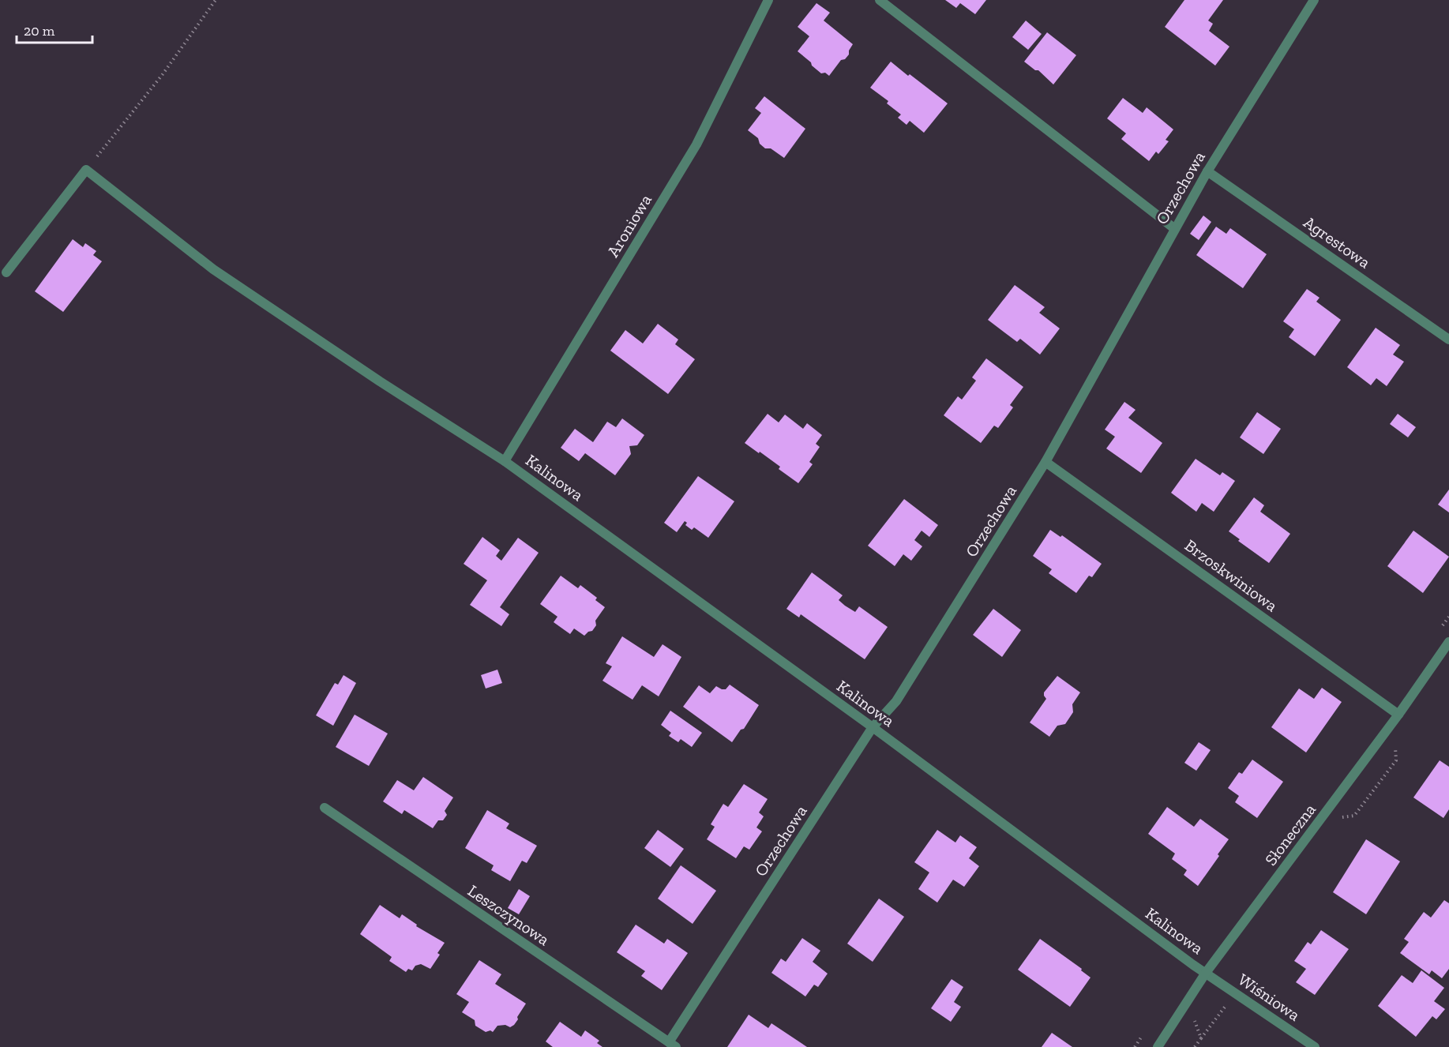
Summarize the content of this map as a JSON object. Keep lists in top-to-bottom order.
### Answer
{
  "streets": {
    "street": [
      "Orzechowa",
      "Aroniowa",
      "Agrestowa",
      "Kalinowa",
      "Brzoskwiniowa",
      "Słoneczna",
      "Leszczynowa",
      "Wiśniowa"
    ]
  },
  "crossings": [
    ["Orzechowa", "Agrestowa"],
    ["Orzechowa", "Kalinowa"],
    ["Orzechowa", "Brzoskwiniowa"],
    ["Orzechowa", "Leszczynowa"],
    ["Aroniowa", "Kalinowa"],
    ["Kalinowa", "Słoneczna"],
    ["Kalinowa", "Wiśniowa"],
    ["Brzoskwiniowa", "Słoneczna"],
    ["Słoneczna", "Wiśniowa"]
  ],
  "scale_bar": "20 m"
}
